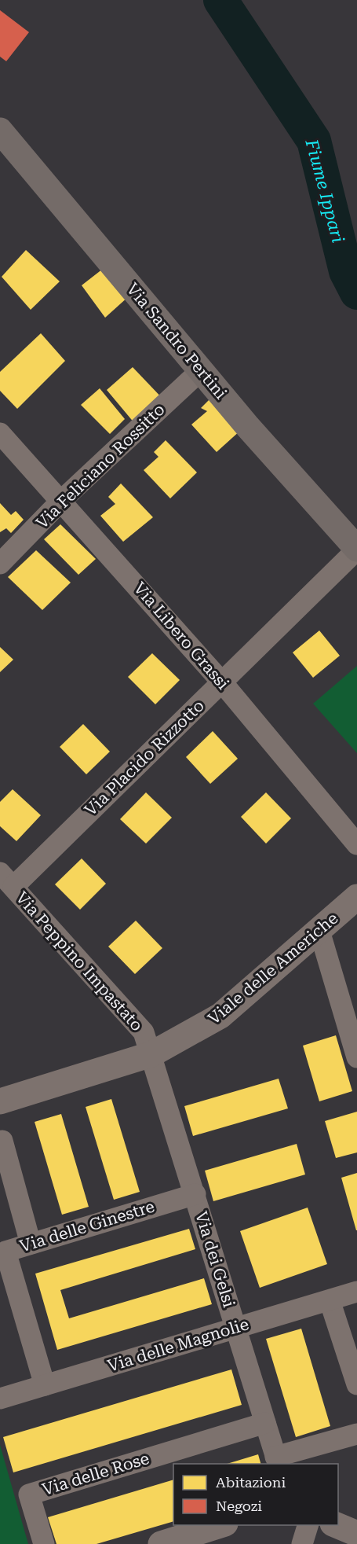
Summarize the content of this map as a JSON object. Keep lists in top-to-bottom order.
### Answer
{
  "streets": {
    "main road": ["Via Sandro Pertini"],
    "street": [
      "Via Feliciano Rossitto",
      "Via Libero Grassi",
      "Via Placido Rizzotto",
      "Via Peppino Impastato",
      "Viale delle Americhe",
      "Via delle Ginestre",
      "Via dei Gelsi",
      "Via delle Magnolie",
      "Via delle Rose"
    ]
  },
  "crossings": [
    ["Via Sandro Pertini", "Via Feliciano Rossitto"],
    ["Via Sandro Pertini", "Via Placido Rizzotto"],
    ["Via Feliciano Rossitto", "Via Libero Grassi"],
    ["Via Libero Grassi", "Via Placido Rizzotto"],
    ["Via Placido Rizzotto", "Via Peppino Impastato"],
    ["Via Peppino Impastato", "Viale delle Americhe"],
    ["Via Peppino Impastato", "Via dei Gelsi"],
    ["Viale delle Americhe", "Via dei Gelsi"],
    ["Via delle Ginestre", "Via dei Gelsi"],
    ["Via delle Ginestre", "Via delle Magnolie"],
    ["Via dei Gelsi", "Via delle Magnolie"],
    ["Via dei Gelsi", "Via delle Rose"]
  ],
  "water": ["Fiume Ippari"],
  "legend": ["Abitazioni", "Negozi"]
}
